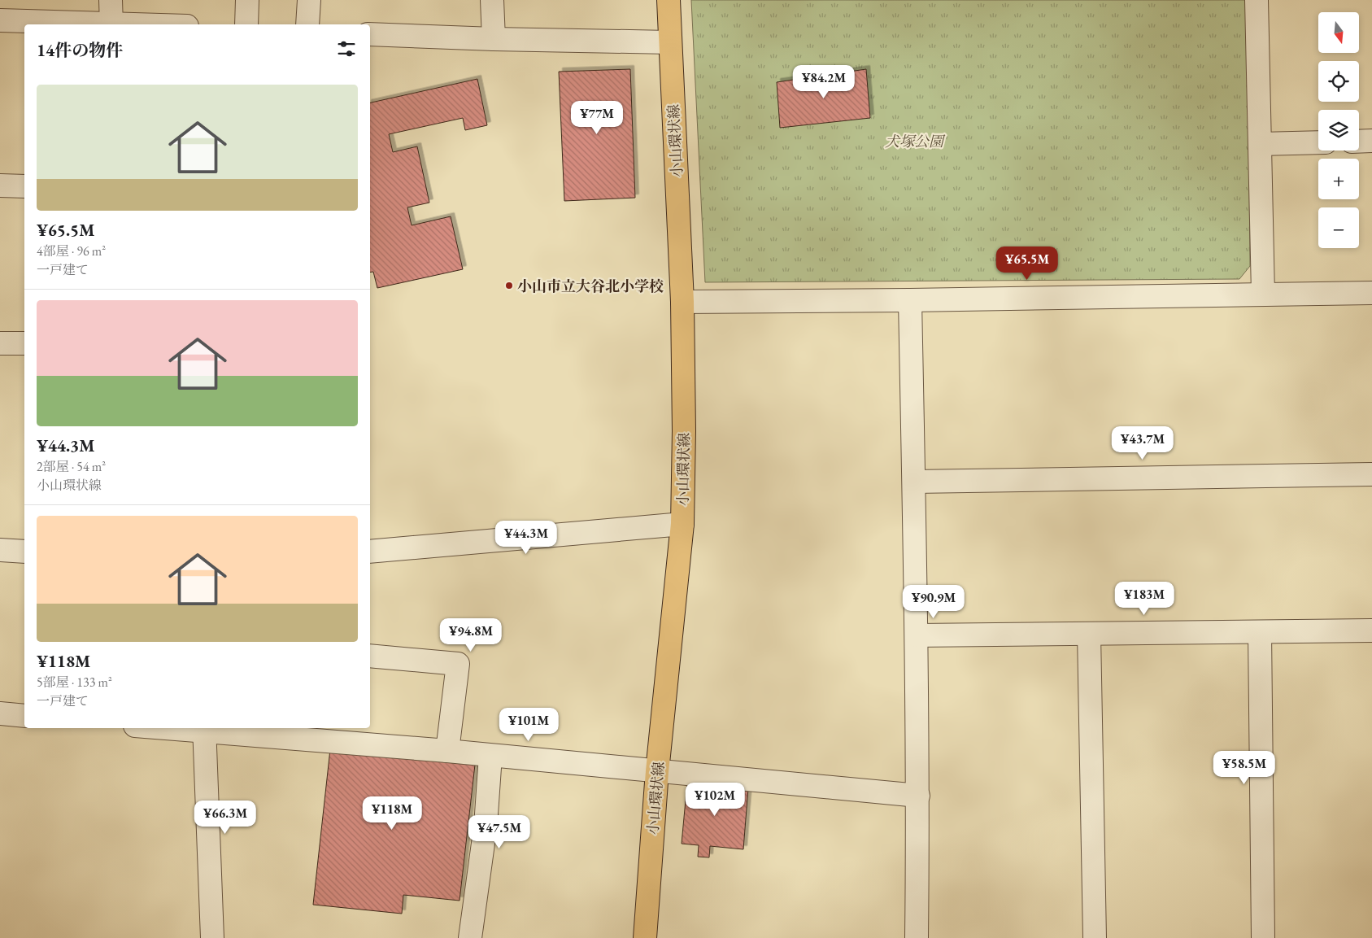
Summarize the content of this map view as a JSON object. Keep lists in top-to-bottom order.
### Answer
{
  "streets": {
    "main road": ["小山環状線"]
  },
  "parks": ["犬塚公園"],
  "places": ["小山市立大谷北小学校"],
  "north": "bottom",
  "page": {
    "map_buttons": ["+", "−"],
    "heading": "14件の物件",
    "price": [
      "¥84.2M",
      "¥77M",
      "¥65.5M",
      "¥43.7M",
      "¥44.3M",
      "¥183M",
      "¥90.9M",
      "¥94.8M",
      "¥101M",
      "¥58.5M",
      "¥102M",
      "¥118M",
      "¥66.3M",
      "¥47.5M"
    ],
    "list": [
      {
        "name": "¥65.5M",
        "note": "4部屋 · 96 m² · 一戸建て"
      },
      {
        "name": "¥44.3M",
        "note": "2部屋 · 54 m² · 小山環状線"
      },
      {
        "name": "¥118M",
        "note": "5部屋 · 133 m² · 一戸建て"
      }
    ]
  }
}
